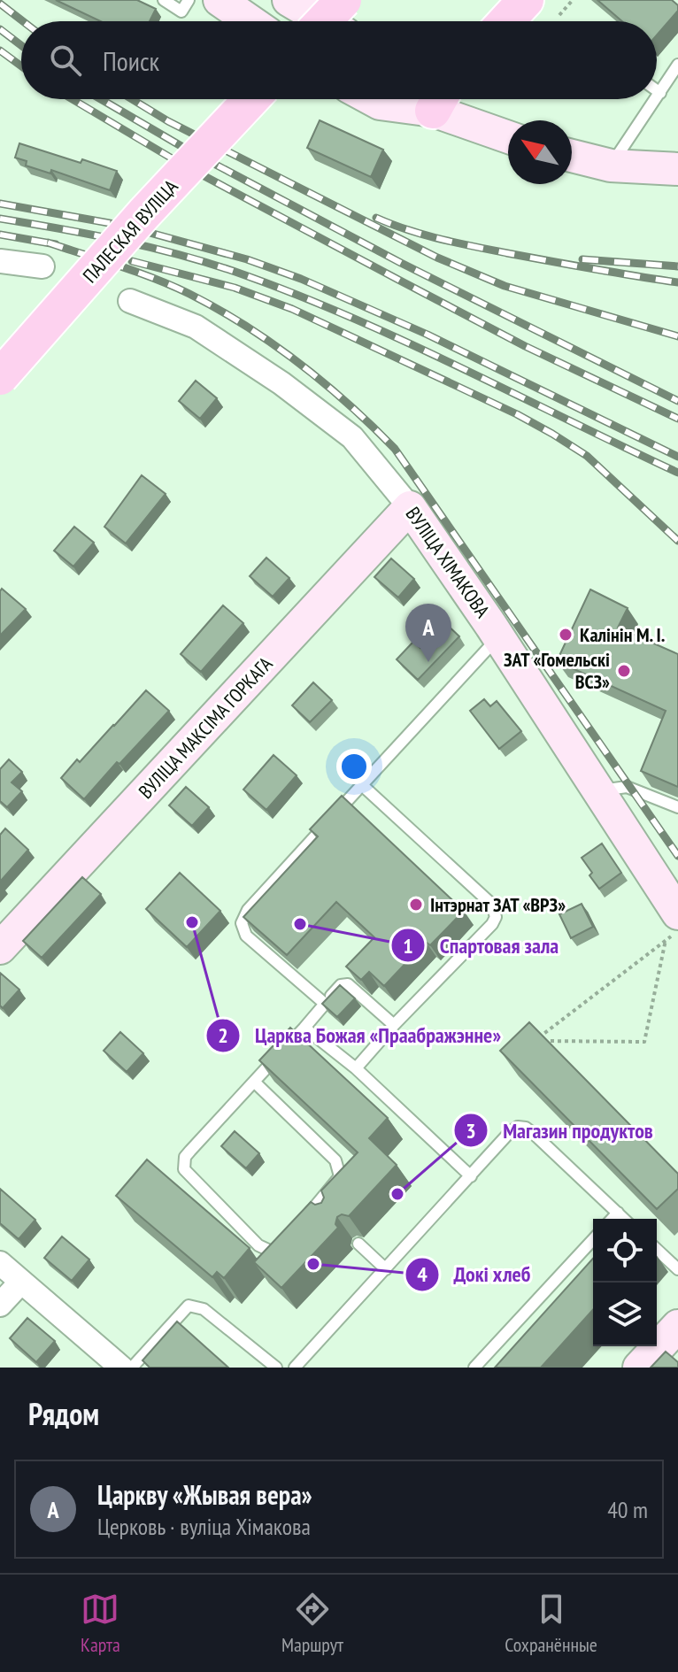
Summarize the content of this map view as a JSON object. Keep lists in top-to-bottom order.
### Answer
{
  "streets": {
    "main road": ["ПАЛЕСКАЯ ВУЛІЦА"],
    "street": ["ВУЛІЦА ХІМАКОВА", "ВУЛІЦА МАКСІМА ГОРКАГА"]
  },
  "crossings": [
    ["ВУЛІЦА ХІМАКОВА", "ВУЛІЦА МАКСІМА ГОРКАГА"]
  ],
  "places": [
    "Калінін М. І.",
    "ЗАТ «Гомельскі ВСЗ»",
    "Інтэрнат ЗАТ «ВРЗ»",
    "Царква Божая «Праабражэнне»",
    "Спартовая зала",
    "Магазин продуктов",
    "Докі хлеб"
  ],
  "north": "top left",
  "page": {
    "search": "Поиск",
    "pins": "A",
    "heading": "Рядом",
    "list": [
      {
        "mark": "A",
        "name": "Царкву «Жывая вера»",
        "note": "Церковь · вуліца Хімакова",
        "value": "40 m"
      }
    ],
    "nav": ["Карта", "Маршрут", "Сохранённые"]
  }
}
